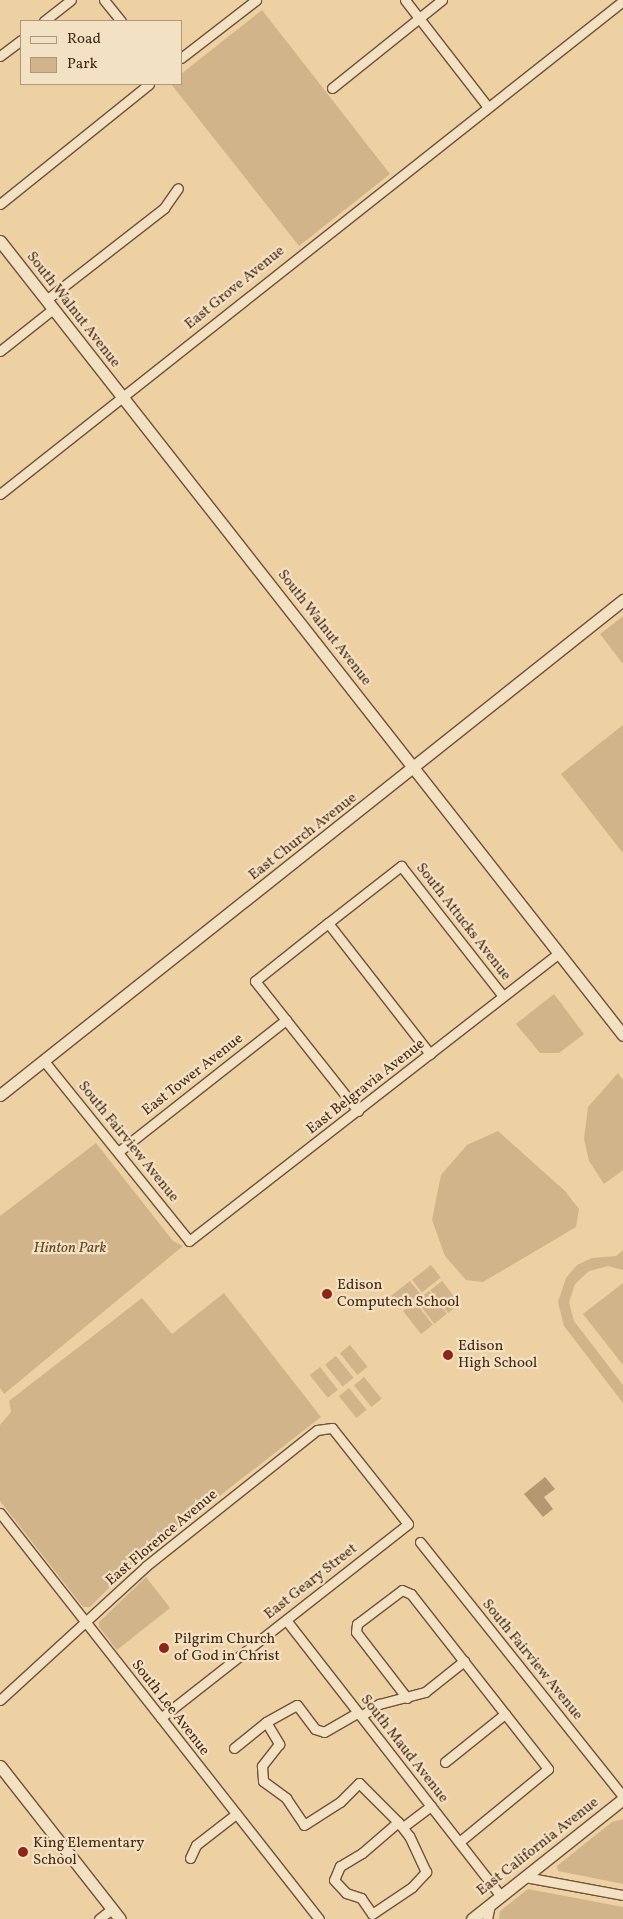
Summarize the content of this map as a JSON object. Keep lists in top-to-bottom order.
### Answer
{
  "streets": {
    "street": [
      "East Grove Avenue",
      "South Walnut Avenue",
      "East Church Avenue",
      "South Attucks Avenue",
      "East Tower Avenue",
      "East Belgravia Avenue",
      "South Fairview Avenue",
      "East Florence Avenue",
      "East Geary Street",
      "South Lee Avenue",
      "South Maud Avenue",
      "East California Avenue"
    ]
  },
  "crossings": [
    ["East Grove Avenue", "South Walnut Avenue"],
    ["South Walnut Avenue", "East Church Avenue"],
    ["South Walnut Avenue", "East Belgravia Avenue"],
    ["East Church Avenue", "South Fairview Avenue"],
    ["South Attucks Avenue", "East Belgravia Avenue"],
    ["East Tower Avenue", "South Fairview Avenue"],
    ["East Belgravia Avenue", "South Fairview Avenue"],
    ["South Fairview Avenue", "East California Avenue"],
    ["East Florence Avenue", "East Geary Street"],
    ["East Florence Avenue", "South Lee Avenue"],
    ["East Geary Street", "South Lee Avenue"],
    ["East Geary Street", "South Maud Avenue"],
    ["South Maud Avenue", "East California Avenue"]
  ],
  "parks": ["Hinton Park"],
  "places": [
    "Edison Computech School",
    "Edison High School",
    "Pilgrim Church of God in Christ",
    "King Elementary School"
  ],
  "legend": ["Road", "Park"]
}
